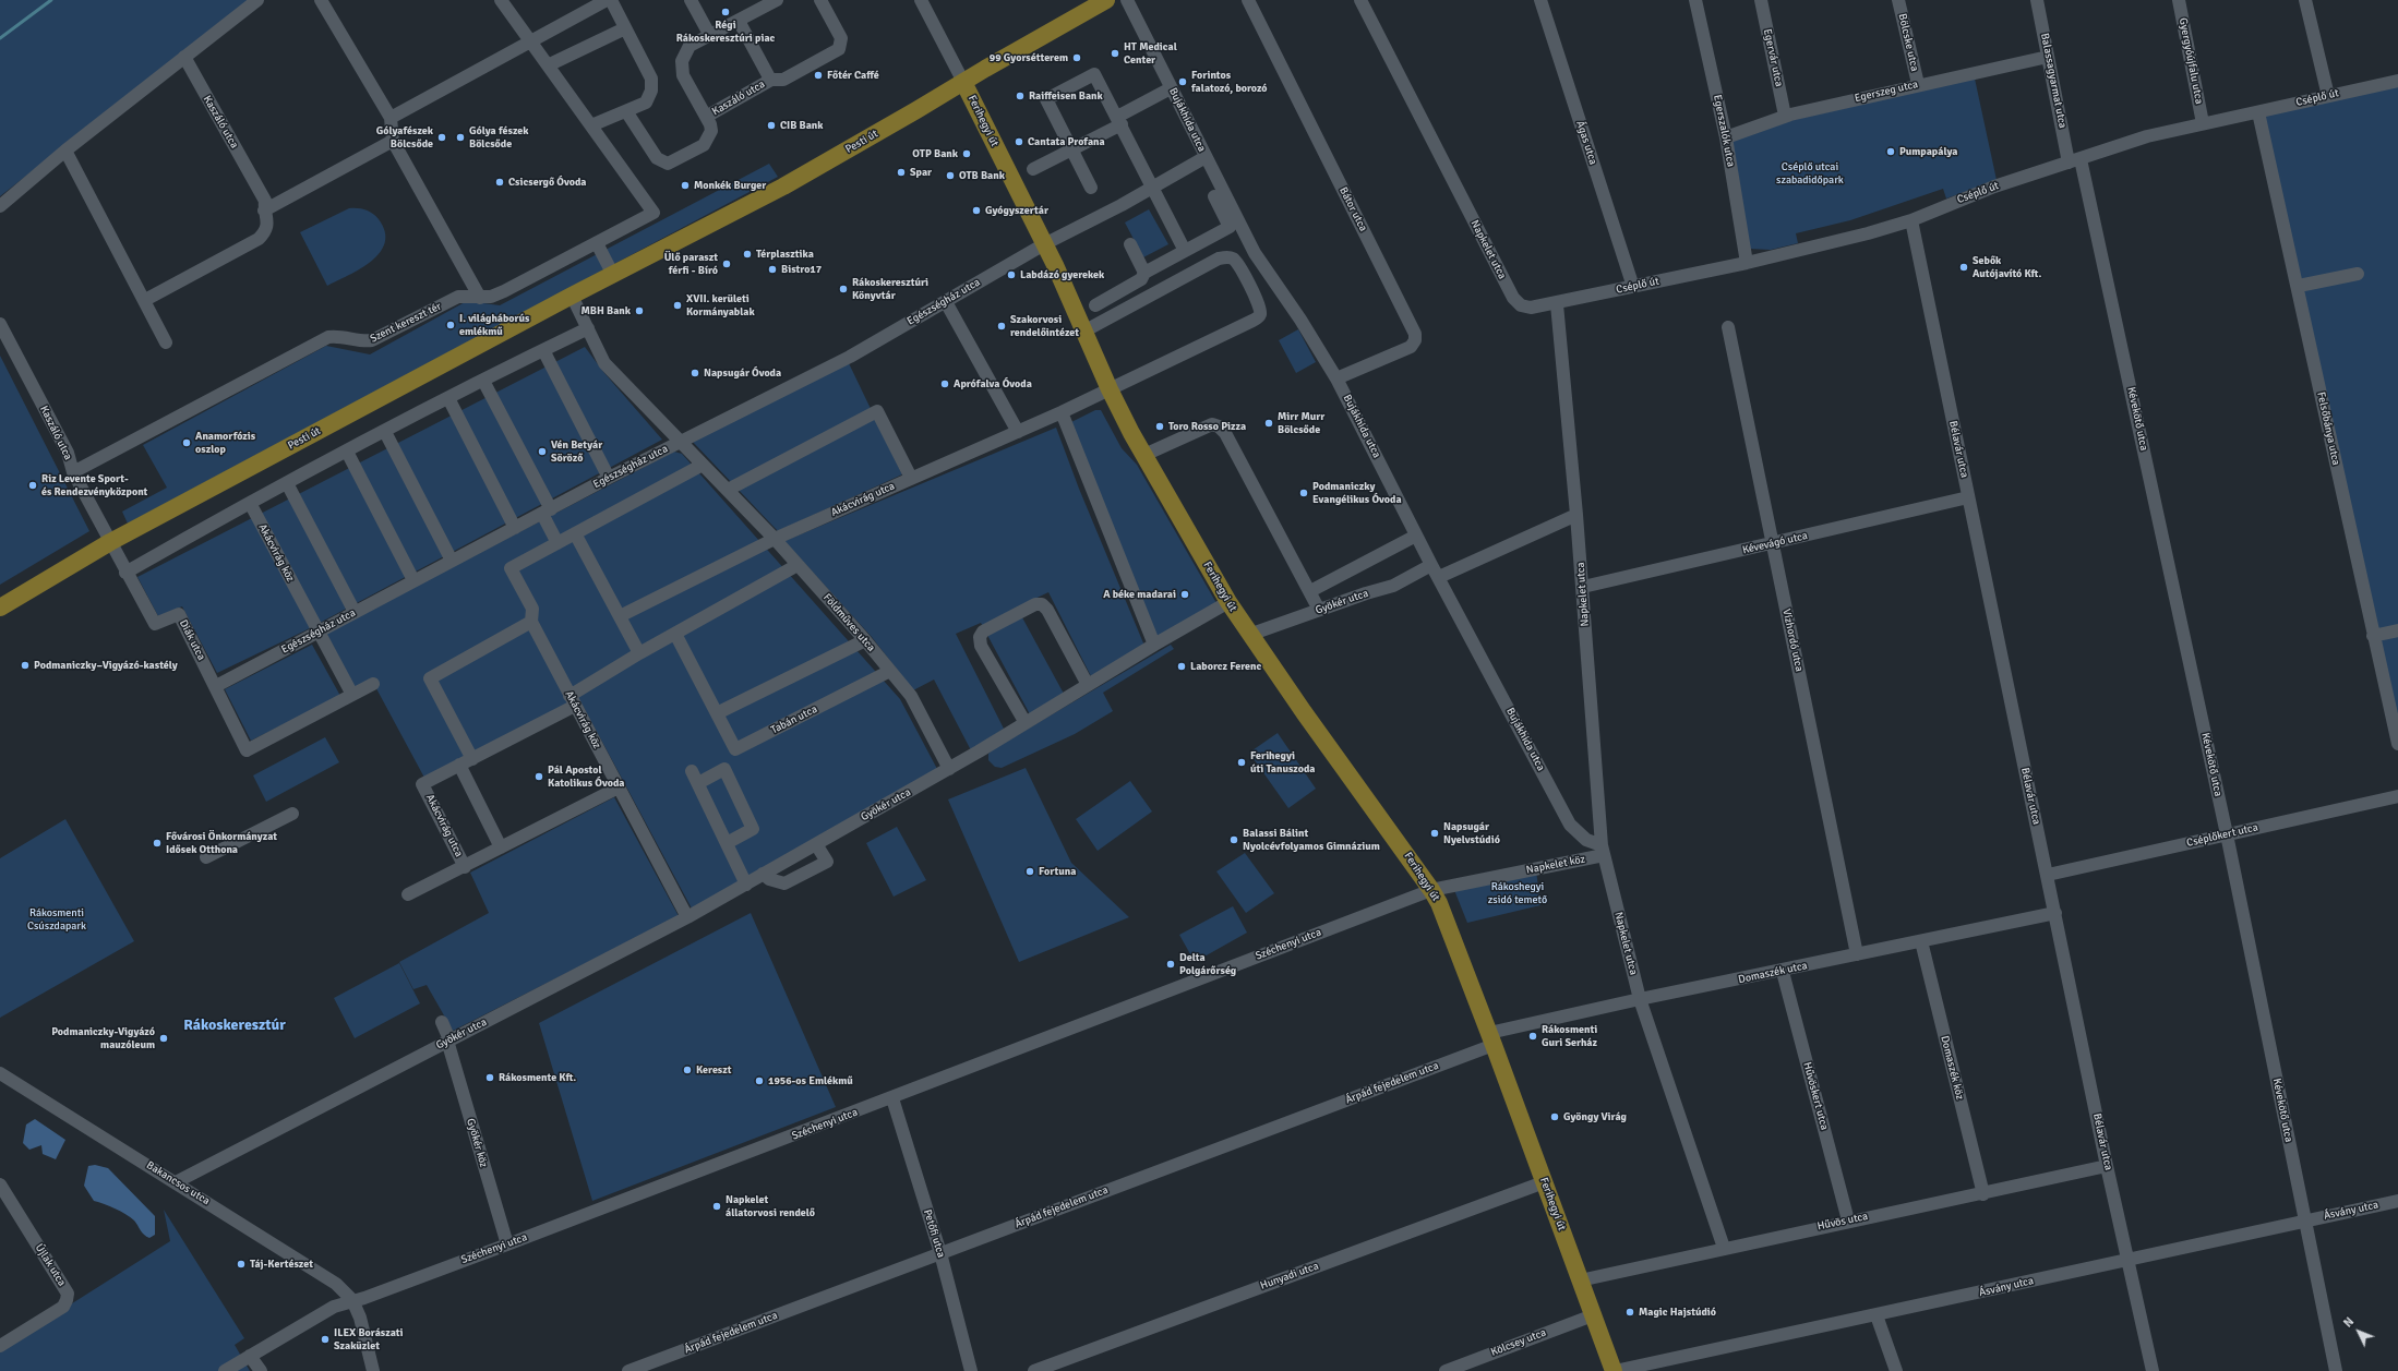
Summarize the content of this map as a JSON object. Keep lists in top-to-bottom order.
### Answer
{
  "streets": {
    "main road": ["Ferihegyi út", "Pesti út"],
    "street": [
      "Bölcske utca",
      "Egervár utca",
      "Gyergyóújfalu utca",
      "Balassagyarmat utca",
      "Egerszeg utca",
      "Kaszáló utca",
      "Cséplő út",
      "Bujákhida utca",
      "Egerszalók utca",
      "Ágas utca",
      "Bátor utca",
      "Napkelet utca",
      "Egészségház utca",
      "Szent kereszt tér",
      "Kévekötő utca",
      "Felsőbánya utca",
      "Bélavár utca",
      "Akácvirág utca",
      "Kévevágó utca",
      "Akácvirág köz",
      "Gyökér utca",
      "Földműves utca",
      "Diák utca",
      "Vízhordó utca",
      "Tabán utca",
      "Cséplőkert utca",
      "Napkelet köz",
      "Széchenyi utca",
      "Domaszék utca",
      "Domaszék köz",
      "Árpád fejedelem utca",
      "Hűvöskert utca",
      "Gyökér köz",
      "Bakancsos utca",
      "Ásvány utca",
      "Hűvös utca",
      "Petőfi utca",
      "Újlak utca",
      "Hunyadi utca",
      "Kölcsey utca"
    ]
  },
  "crossings": [
    ["Bölcske utca", "Egerszeg utca"],
    ["Egervár utca", "Egerszeg utca"],
    ["Gyergyóújfalu utca", "Cséplő út"],
    ["Balassagyarmat utca", "Egerszeg utca"],
    ["Balassagyarmat utca", "Cséplő út"],
    ["Balassagyarmat utca", "Kévekötő utca"],
    ["Egerszeg utca", "Egerszalók utca"],
    ["Kaszáló utca", "Pesti út"],
    ["Kaszáló utca", "Szent kereszt tér"],
    ["Kaszáló utca", "Diák utca"],
    ["Cséplő út", "Egerszalók utca"],
    ["Cséplő út", "Ágas utca"],
    ["Cséplő út", "Napkelet utca"],
    ["Cséplő út", "Kévekötő utca"],
    ["Cséplő út", "Felsőbánya utca"],
    ["Cséplő út", "Bélavár utca"],
    ["Bujákhida utca", "Bátor utca"],
    ["Bujákhida utca", "Napkelet utca"],
    ["Bujákhida utca", "Gyökér utca"],
    ["Bujákhida utca", "Napkelet köz"],
    ["Ferihegyi út", "Pesti út"],
    ["Ferihegyi út", "Egészségház utca"],
    ["Ferihegyi út", "Akácvirág utca"],
    ["Ferihegyi út", "Gyökér utca"],
    ["Ferihegyi út", "Napkelet köz"],
    ["Ferihegyi út", "Széchenyi utca"],
    ["Ferihegyi út", "Domaszék utca"],
    ["Ferihegyi út", "Árpád fejedelem utca"],
    ["Ferihegyi út", "Ásvány utca"],
    ["Ferihegyi út", "Hűvös utca"],
    ["Ferihegyi út", "Hunyadi utca"],
    ["Ferihegyi út", "Kölcsey utca"],
    ["Pesti út", "Földműves utca"],
    ["Pesti út", "Diák utca"],
    ["Napkelet utca", "Kévevágó utca"],
    ["Napkelet utca", "Napkelet köz"],
    ["Napkelet utca", "Domaszék utca"],
    ["Napkelet utca", "Hűvös utca"],
    ["Egészségház utca", "Akácvirág köz"],
    ["Egészségház utca", "Földműves utca"],
    ["Egészségház utca", "Diák utca"],
    ["Kévekötő utca", "Cséplőkert utca"],
    ["Kévekötő utca", "Ásvány utca"],
    ["Bélavár utca", "Kévevágó utca"],
    ["Bélavár utca", "Cséplőkert utca"],
    ["Bélavár utca", "Domaszék utca"],
    ["Bélavár utca", "Ásvány utca"],
    ["Bélavár utca", "Hűvös utca"],
    ["Akácvirág utca", "Földműves utca"],
    ["Kévevágó utca", "Vízhordó utca"],
    ["Akácvirág köz", "Gyökér utca"],
    ["Akácvirág köz", "Diák utca"],
    ["Gyökér utca", "Földműves utca"],
    ["Gyökér utca", "Gyökér köz"],
    ["Gyökér utca", "Bakancsos utca"],
    ["Földműves utca", "Tabán utca"],
    ["Vízhordó utca", "Domaszék utca"],
    ["Napkelet köz", "Széchenyi utca"],
    ["Széchenyi utca", "Gyökér köz"],
    ["Széchenyi utca", "Bakancsos utca"],
    ["Széchenyi utca", "Petőfi utca"],
    ["Domaszék utca", "Domaszék köz"],
    ["Domaszék utca", "Árpád fejedelem utca"],
    ["Domaszék utca", "Hűvöskert utca"],
    ["Domaszék köz", "Hűvös utca"],
    ["Árpád fejedelem utca", "Petőfi utca"],
    ["Hűvöskert utca", "Hűvös utca"]
  ],
  "districts": ["Rákoskeresztúr"],
  "parks": ["Cséplő utcai szabadidőpark", "Rákoshegyi zsidó temető", "Rákosmenti Csúszdapark"],
  "places": [
    "Régi Rákoskeresztúri piac",
    "HT Medical Center",
    "99 Gyorsétterem",
    "Főtér Caffé",
    "Forintos falatozó, borozó",
    "Raiffeisen Bank",
    "CIB Bank",
    "Gólyafészek Bölcsőde",
    "Gólya fészek Bölcsőde",
    "Cantata Profana",
    "Pumpapálya",
    "OTP Bank",
    "Spar",
    "OTB Bank",
    "Csicsergő Óvoda",
    "Monkék Burger",
    "Gyógyszertár",
    "Térplasztika",
    "Ülő paraszt férfi - Bíró",
    "Sebők Autójavító Kft.",
    "Bistro17",
    "Labdázó gyerekek",
    "Rákoskeresztúri Könyvtár",
    "XVII. kerületi Kormányablak",
    "MBH Bank",
    "I. világháborús emlékmű",
    "Szakorvosi rendelőintézet",
    "Napsugár Óvoda",
    "Aprófalva Óvoda",
    "Mirr Murr Bölcsőde",
    "Toro Rosso Pizza",
    "Anamorfózis oszlop",
    "Vén Betyár Söröző",
    "Riz Levente Sport- és Rendezvényközpont",
    "Podmaniczky Evangélikus Óvoda",
    "A béke madarai",
    "Podmaniczky–Vigyázó-kastély",
    "Laborcz Ferenc",
    "Ferihegyi úti Tanuszoda",
    "Pál Apostol Katolikus Óvoda",
    "Napsugár Nyelvstúdió",
    "Balassi Bálint Nyolcévfolyamos Gimnázium",
    "Fővárosi Önkormányzat Idősek Otthona",
    "Fortuna",
    "Delta Polgárőrség",
    "Rákosmenti Guri Serház",
    "Podmaniczky-Vigyázó mauzóleum",
    "Kereszt",
    "Rákosmente Kft.",
    "1956-os Emlékmű",
    "Gyöngy Virág",
    "Napkelet állatorvosi rendelő",
    "Táj-Kertészet",
    "Magic Hajstúdió",
    "ILEX Borászati Szaküzlet"
  ],
  "north": "top left"
}
